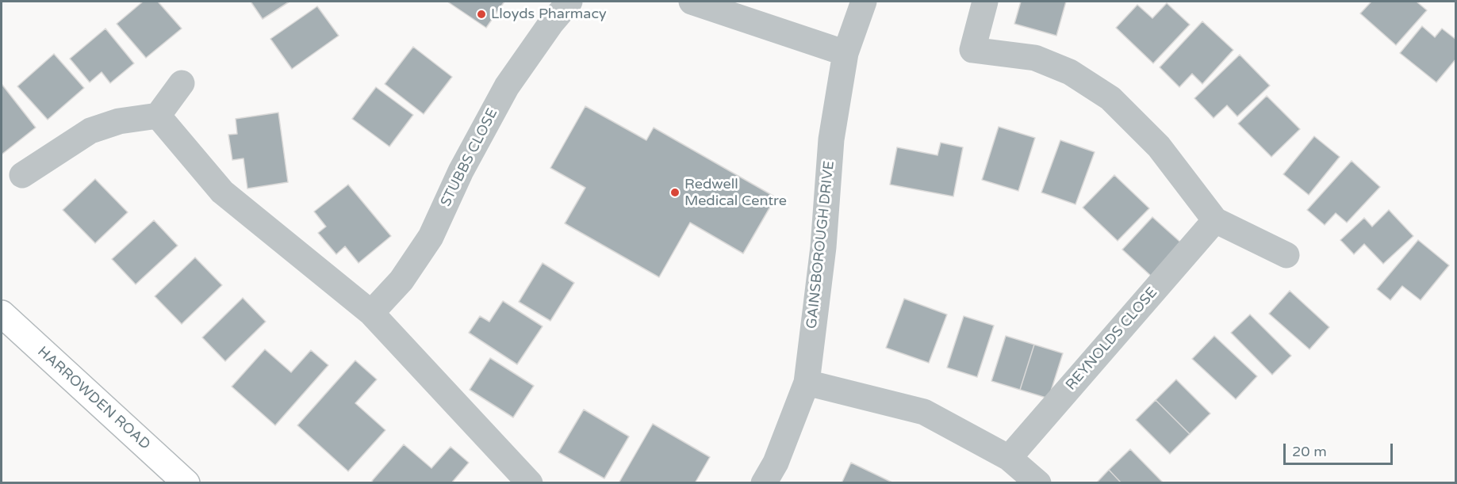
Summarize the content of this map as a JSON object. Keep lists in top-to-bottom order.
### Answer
{
  "streets": {
    "main road": ["HARROWDEN ROAD"],
    "street": ["STUBBS CLOSE", "GAINSBOROUGH DRIVE", "REYNOLDS CLOSE"]
  },
  "places": ["Lloyds Pharmacy", "Redwell Medical Centre"],
  "scale_bar": "20 m"
}
